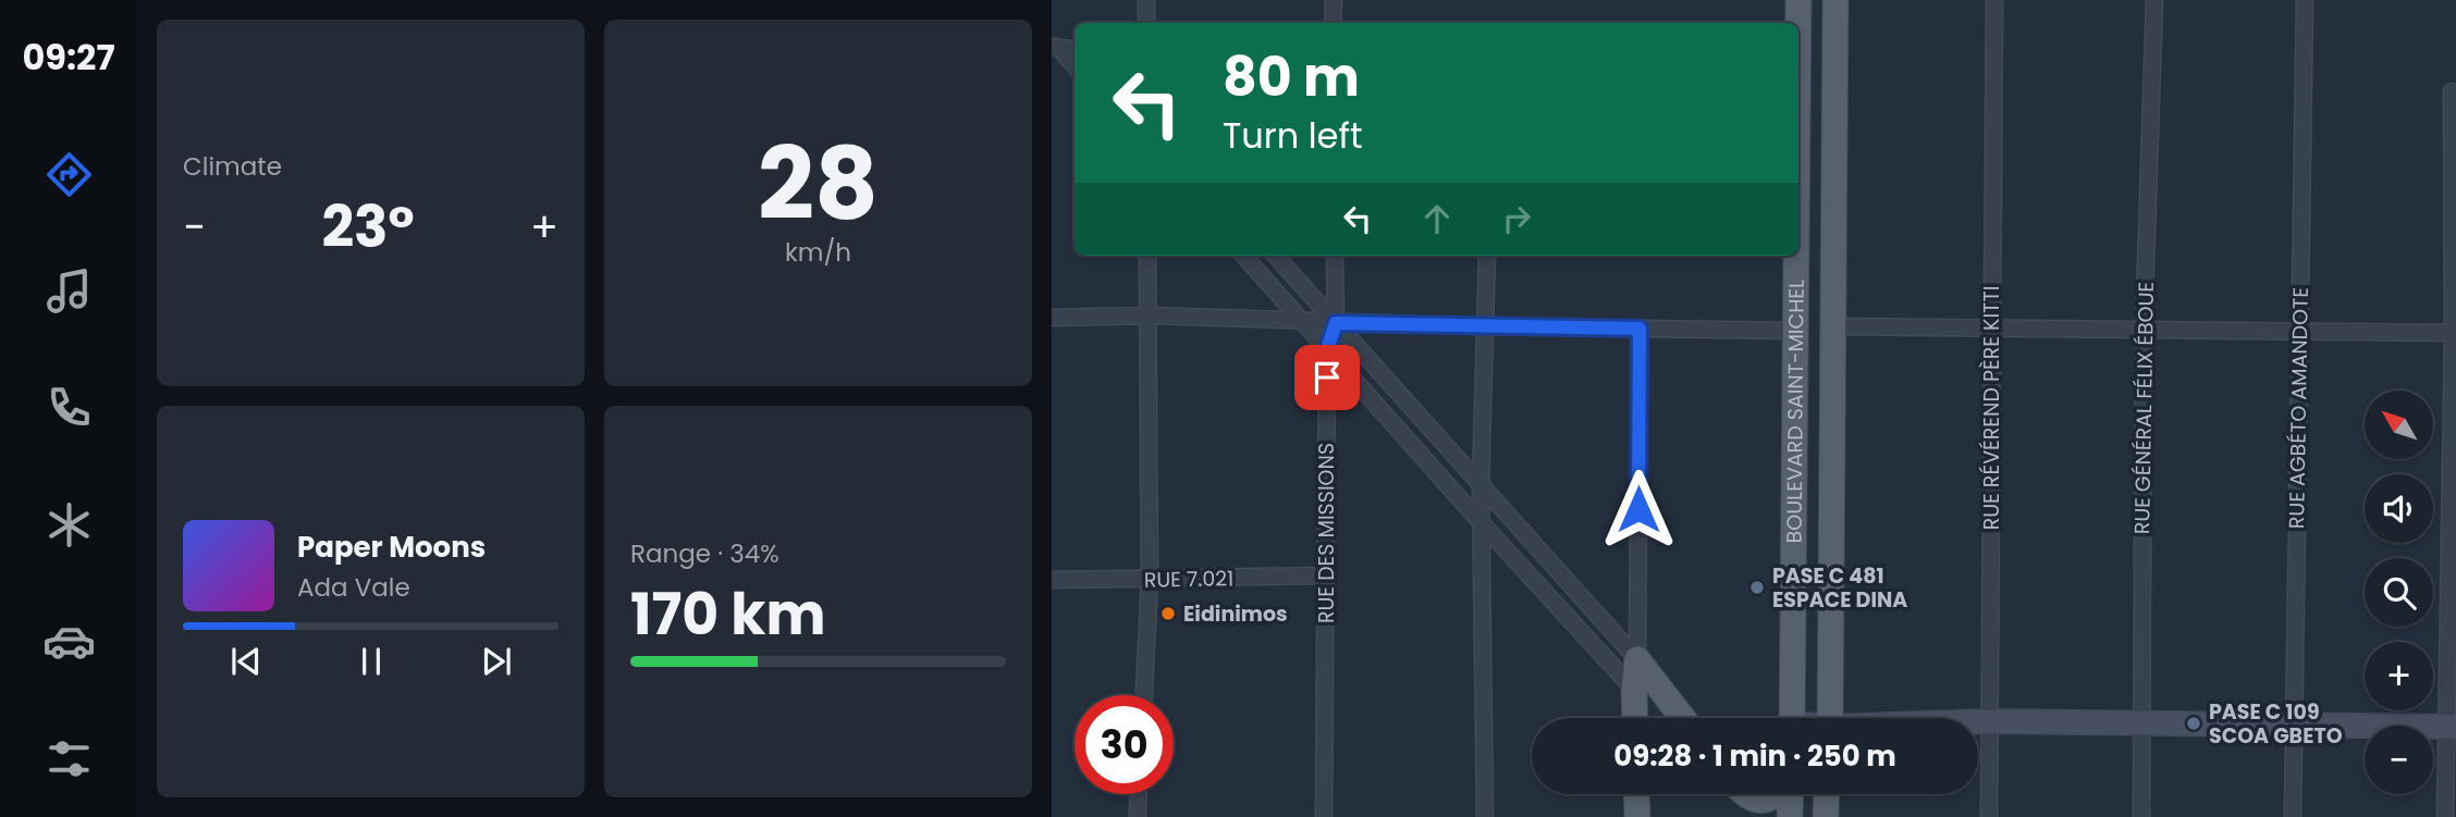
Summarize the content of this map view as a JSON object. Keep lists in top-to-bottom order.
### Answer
{
  "streets": {
    "main road": ["BOULEVARD SAINT-MICHEL"],
    "street": [
      "RUE RÉVÉREND PÈRE KITTI",
      "RUE GÉNÉRAL FÉLIX ÉBOUE",
      "RUE AGBÉTO AMANDOTE",
      "RUE DES MISSIONS",
      "RUE 7.021"
    ]
  },
  "crossings": [
    ["RUE DES MISSIONS", "RUE 7.021"]
  ],
  "places": ["PASE C 481 ESPACE DINA", "Eidinimos", "PASE C 109 SCOA GBETO"],
  "north": "top left",
  "page": {
    "tabs": "09:27",
    "tile": [
      "Climate",
      ["28", "km/h"],
      ["Range · 34%", "170 km"]
    ],
    "turn": ["80 m", "Turn left"],
    "heat": ["−", "23°", "+"],
    "map_buttons": ["+", "−"],
    "song": ["Paper Moons", "Ada Vale"],
    "limit": "30",
    "trip": "09:28 · 1 min · 250 m"
  }
}
